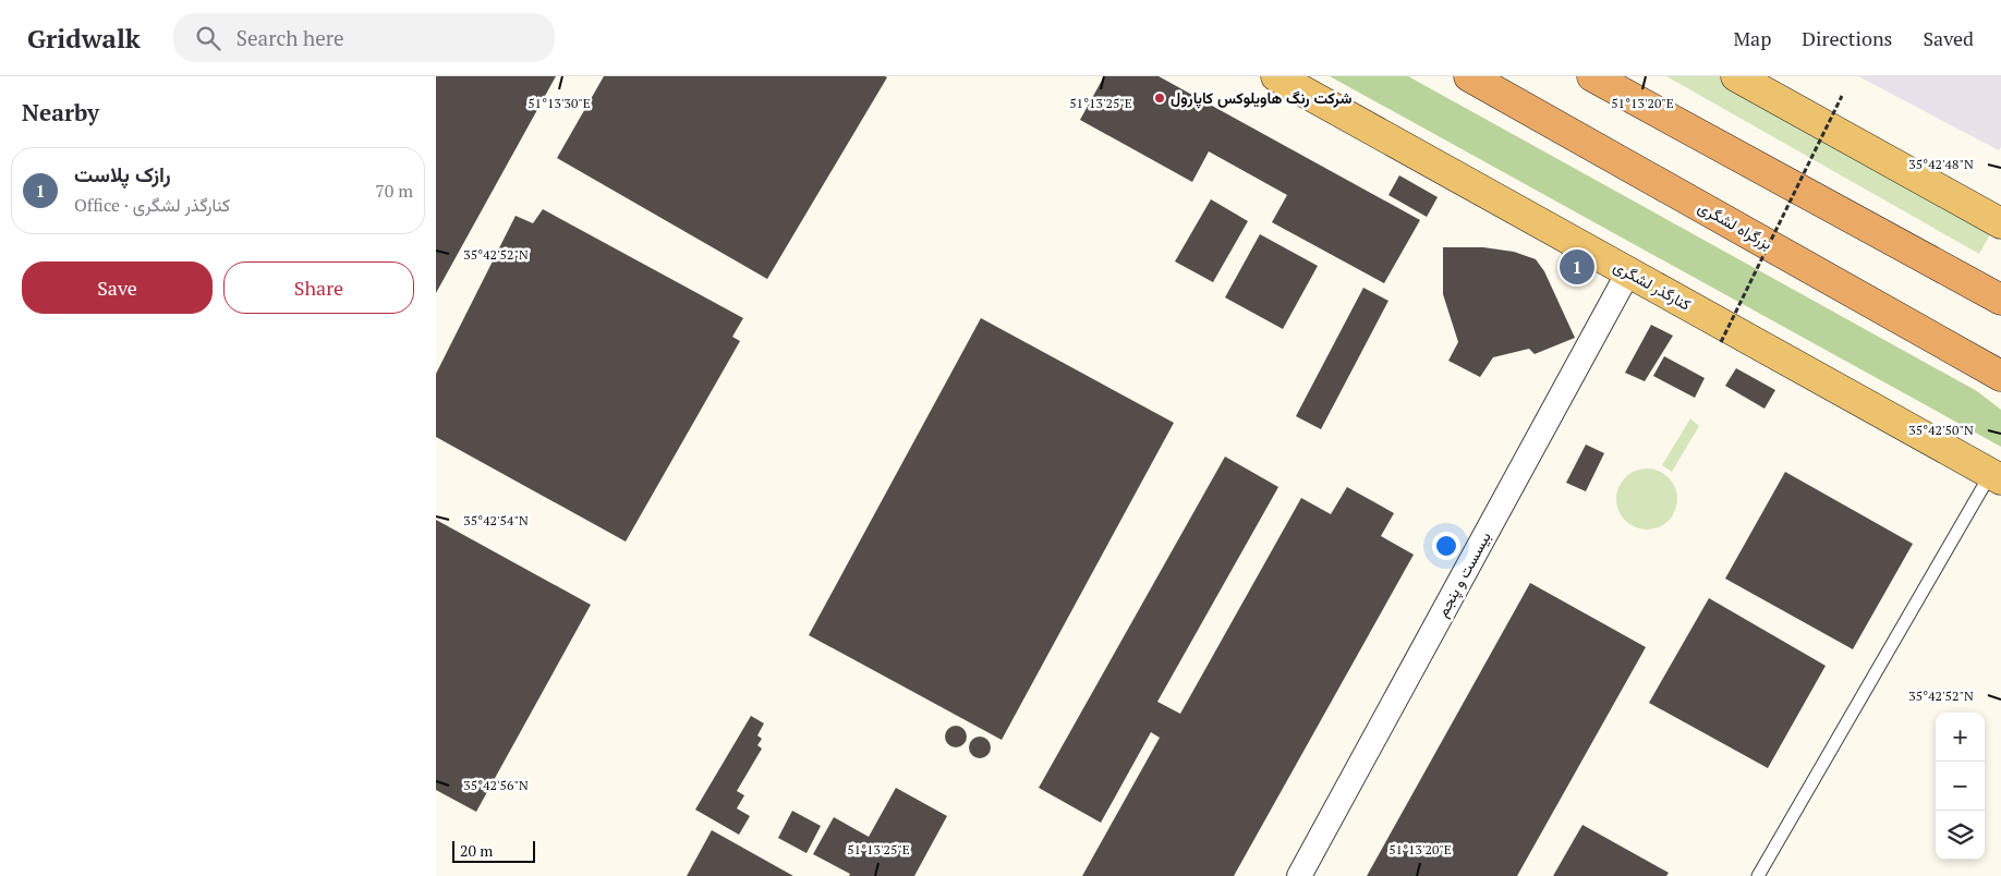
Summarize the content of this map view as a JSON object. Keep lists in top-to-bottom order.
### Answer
{
  "streets": {
    "highway": ["بزرگراه لشگری"],
    "main road": ["کنارگذر لشگری"],
    "street": ["بیسست و پنجم"]
  },
  "crossings": [
    ["کنارگذر لشگری", "بیسست و پنجم"]
  ],
  "places": ["شرکت رنگ هاویلوکس کاپارول"],
  "scale_bar": "20 m",
  "page": {
    "header": "Gridwalk",
    "search": "Search here",
    "nav": ["Map", "Directions", "Saved"],
    "heading": "Nearby",
    "list": [
      {
        "mark": "1",
        "name": "رازک پلاست",
        "note": "Office · کنارگذر لشگری",
        "value": "70 m"
      }
    ],
    "buttons": ["Save", "Share"],
    "pins": "1",
    "map_buttons": ["+", "−"],
    "scale": "20 m"
  },
  "coordinates": [
    "51°13'30\"E",
    "51°13'25\"E",
    "51°13'20\"E",
    "35°42'48\"N",
    "35°42'52\"N",
    "35°42'50\"N",
    "35°42'54\"N",
    "35°42'56\"N"
  ]
}
